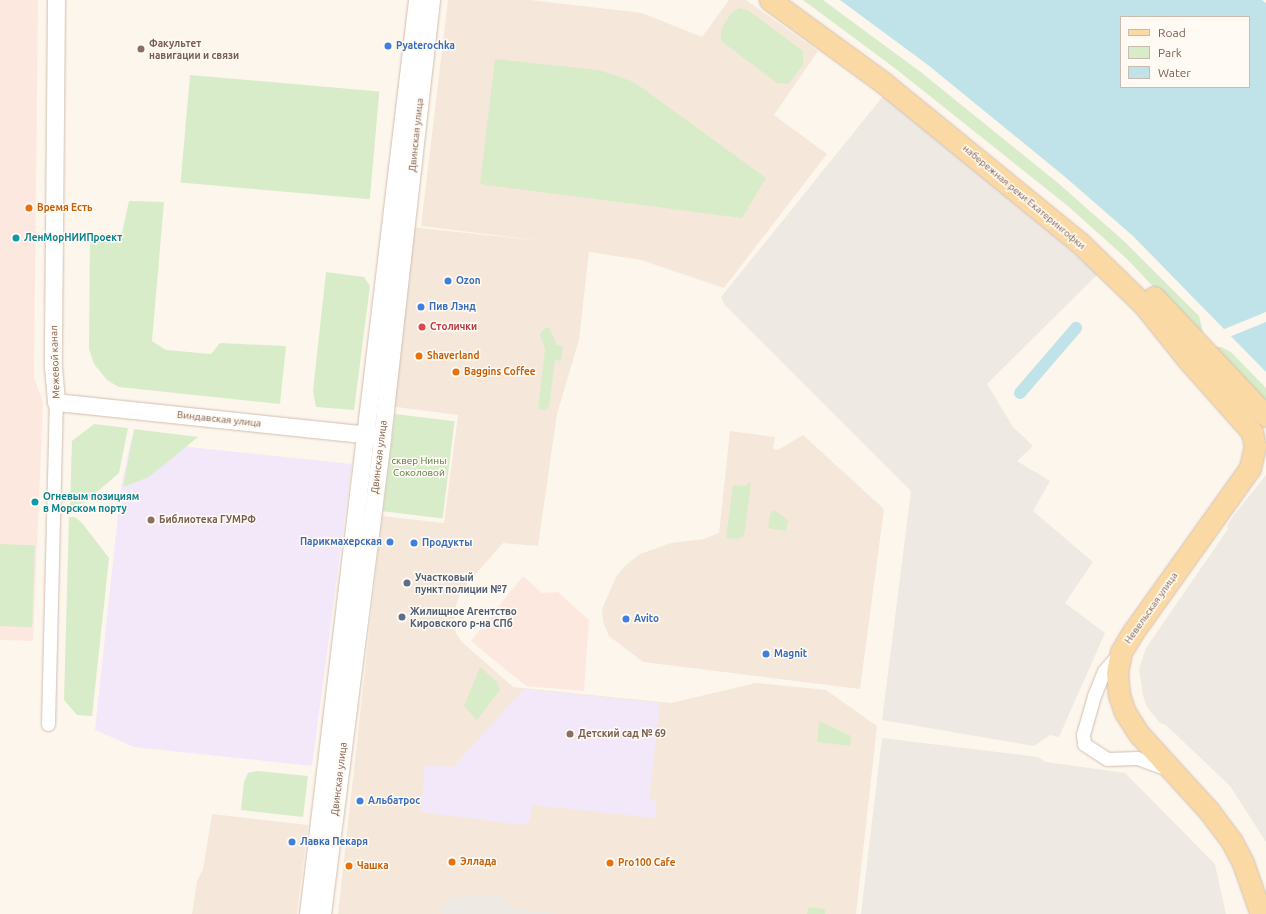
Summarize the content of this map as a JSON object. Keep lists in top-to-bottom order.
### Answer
{
  "streets": {
    "main road": ["набережная реки Екатерингофки", "Невельская улица"],
    "street": ["Двинская улица", "Межевой канал", "Виндавская улица"]
  },
  "crossings": [
    ["Двинская улица", "Виндавская улица"],
    ["набережная реки Екатерингофки", "Невельская улица"],
    ["Межевой канал", "Виндавская улица"]
  ],
  "parks": ["сквер Нины Соколовой"],
  "places": [
    "Pyaterochka",
    "Факультет навигации и связи",
    "Время Есть",
    "ЛенМорНИИПроект",
    "Ozon",
    "Пив Лэнд",
    "Столички",
    "Shaverland",
    "Baggins Coffee",
    "Огневым позициям в Морском порту",
    "Библиотека ГУМРФ",
    "Парикмахерская",
    "Продукты",
    "Участковый пункт полиции №7",
    "Жилищное Агентство Кировского р-на СПб",
    "Avito",
    "Magnit",
    "Детский сад № 69",
    "Альбатрос",
    "Лавка Пекаря",
    "Эллада",
    "Pro100 Cafe",
    "Чашка"
  ],
  "legend": ["Road", "Park", "Water"]
}
